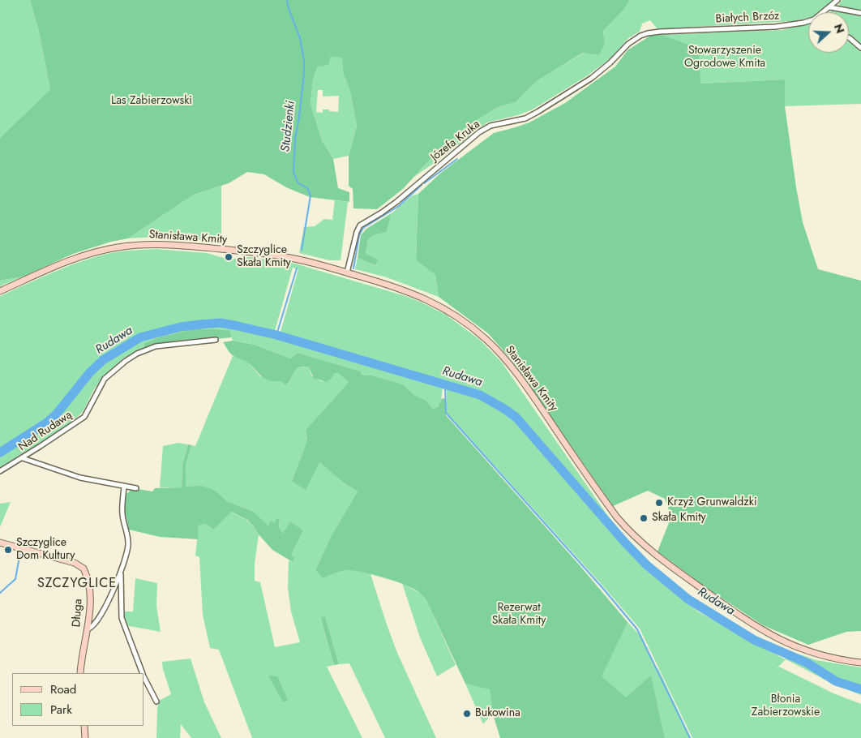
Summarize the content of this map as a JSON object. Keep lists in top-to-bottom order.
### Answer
{
  "streets": {
    "main road": ["Stanisława Kmity", "Długa"],
    "street": ["Białych Brzóz", "Józefa Kruka", "Nad Rudawą"]
  },
  "crossings": [
    ["Białych Brzóz", "Józefa Kruka"],
    ["Józefa Kruka", "Stanisława Kmity"]
  ],
  "districts": ["SZCZYGLICE"],
  "water": ["Studzienki", "Rudawa"],
  "parks": [
    "Stowarzyszenie Ogrodowe Kmita",
    "Las Zabierzowski",
    "Rezerwat Skała Kmity",
    "Błonia Zabierzowskie"
  ],
  "places": [
    "Szczyglice Skała Kmity",
    "Krzyż Grunwaldzki",
    "Skała Kmity",
    "Szczyglice Dom Kultury",
    "Bukowina"
  ],
  "legend": ["Road", "Park"],
  "north": "right"
}
